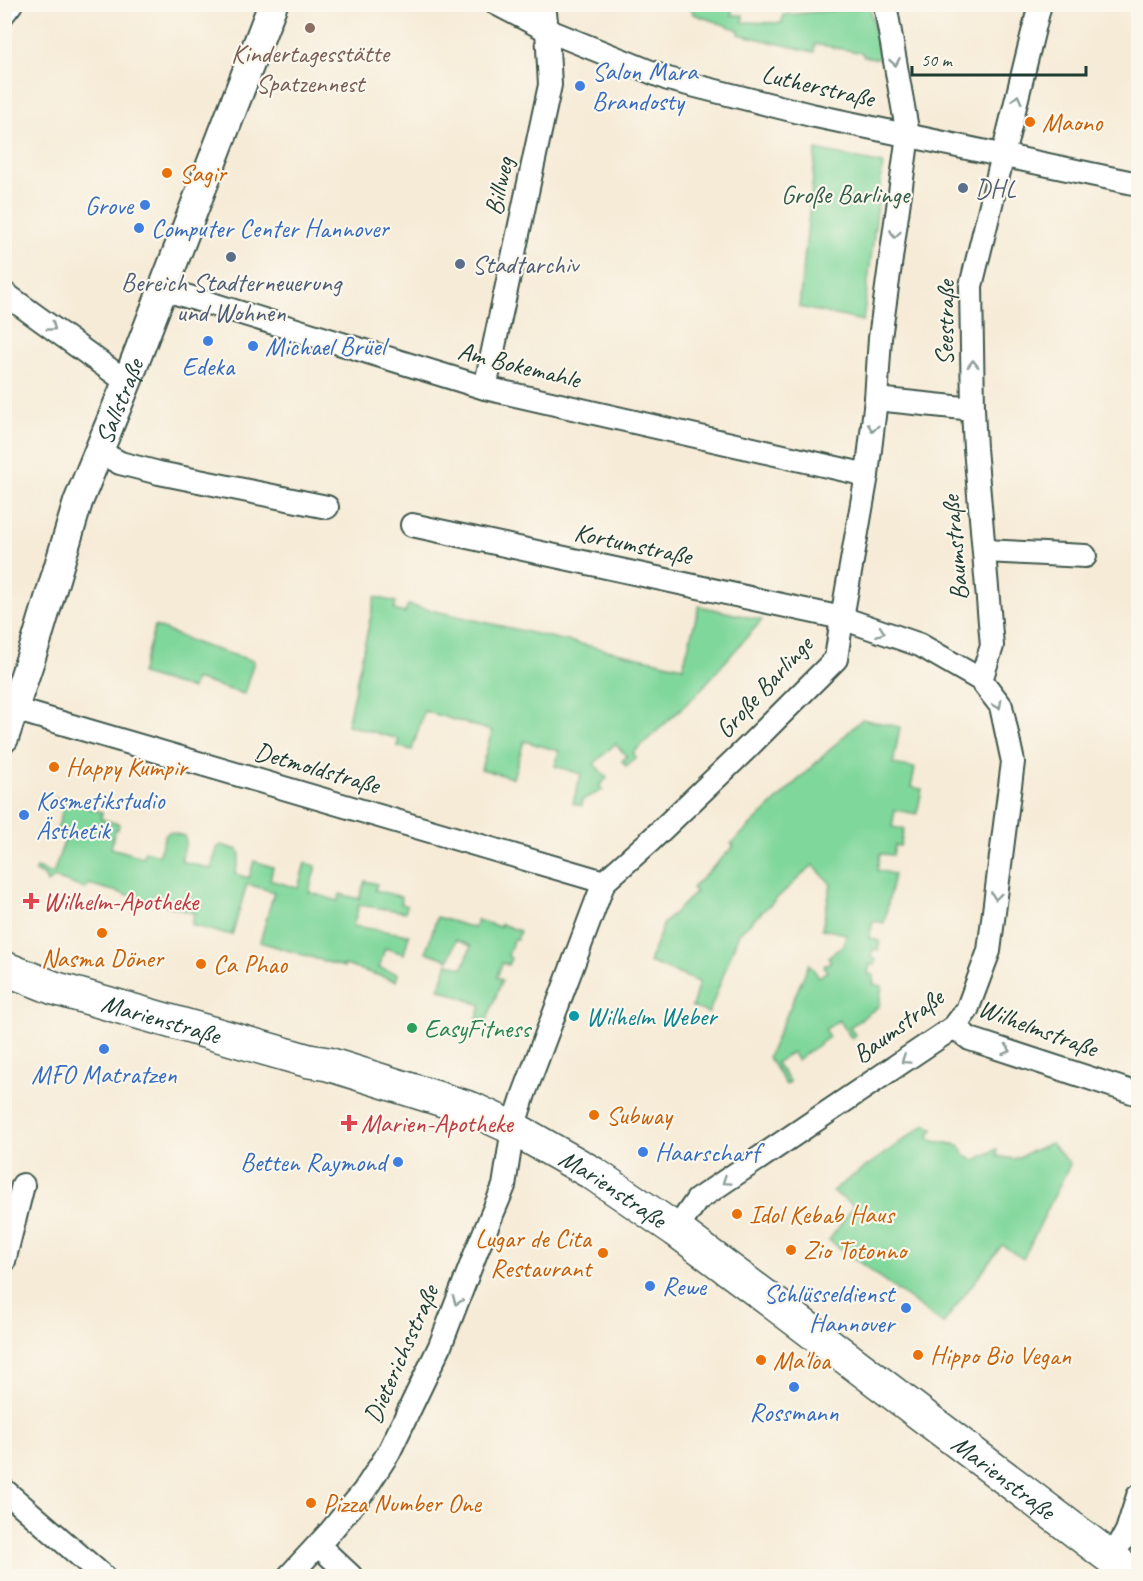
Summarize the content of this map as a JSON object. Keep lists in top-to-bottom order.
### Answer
{
  "streets": {
    "main road": ["Marienstraße"],
    "street": [
      "Lutherstraße",
      "Billweg",
      "Seestraße",
      "Am Bokemahle",
      "Sallstraße",
      "Kortumstraße",
      "Baumstraße",
      "Große Barlinge",
      "Detmoldstraße",
      "Wilhelmstraße",
      "Dieterichsstraße"
    ]
  },
  "crossings": [
    ["Lutherstraße", "Billweg"],
    ["Lutherstraße", "Seestraße"],
    ["Lutherstraße", "Große Barlinge"],
    ["Billweg", "Am Bokemahle"],
    ["Seestraße", "Baumstraße"],
    ["Am Bokemahle", "Sallstraße"],
    ["Am Bokemahle", "Große Barlinge"],
    ["Sallstraße", "Detmoldstraße"],
    ["Kortumstraße", "Baumstraße"],
    ["Kortumstraße", "Große Barlinge"],
    ["Baumstraße", "Große Barlinge"],
    ["Baumstraße", "Marienstraße"],
    ["Baumstraße", "Wilhelmstraße"],
    ["Große Barlinge", "Detmoldstraße"],
    ["Große Barlinge", "Marienstraße"],
    ["Große Barlinge", "Dieterichsstraße"],
    ["Marienstraße", "Dieterichsstraße"]
  ],
  "one_way": [
    "Seestraße",
    "Große Barlinge",
    "Wilhelmstraße",
    "Dieterichsstraße"
  ],
  "parks": ["Große Barlinge"],
  "places": {
    "other": [
      "Kindertagesstätte Spatzennest",
      "Salon Mara Brandosty",
      "Maono",
      "Sagir",
      "DHL",
      "Grove",
      "Computer Center Hannover",
      "Bereich Stadterneuerung und Wohnen",
      "Stadtarchiv",
      "Edeka",
      "Michael Brüel",
      "Happy Kumpir",
      "Kosmetikstudio Ästhetik",
      "Nasma Döner",
      "Ca Phao",
      "Wilhelm Weber",
      "EasyFitness",
      "MFO Matratzen",
      "Subway",
      "Haarscharf",
      "Betten Raymond",
      "Idol Kebab Haus",
      "Zio Totonno",
      "Lugar de Cita Restaurant",
      "Rewe",
      "Schlüsseldienst Hannover",
      "Hippo Bio Vegan",
      "Ma'loa",
      "Rossmann",
      "Pizza Number One"
    ],
    "health": ["Wilhelm-Apotheke", "Marien-Apotheke"]
  },
  "scale_bar": "50 m"
}
